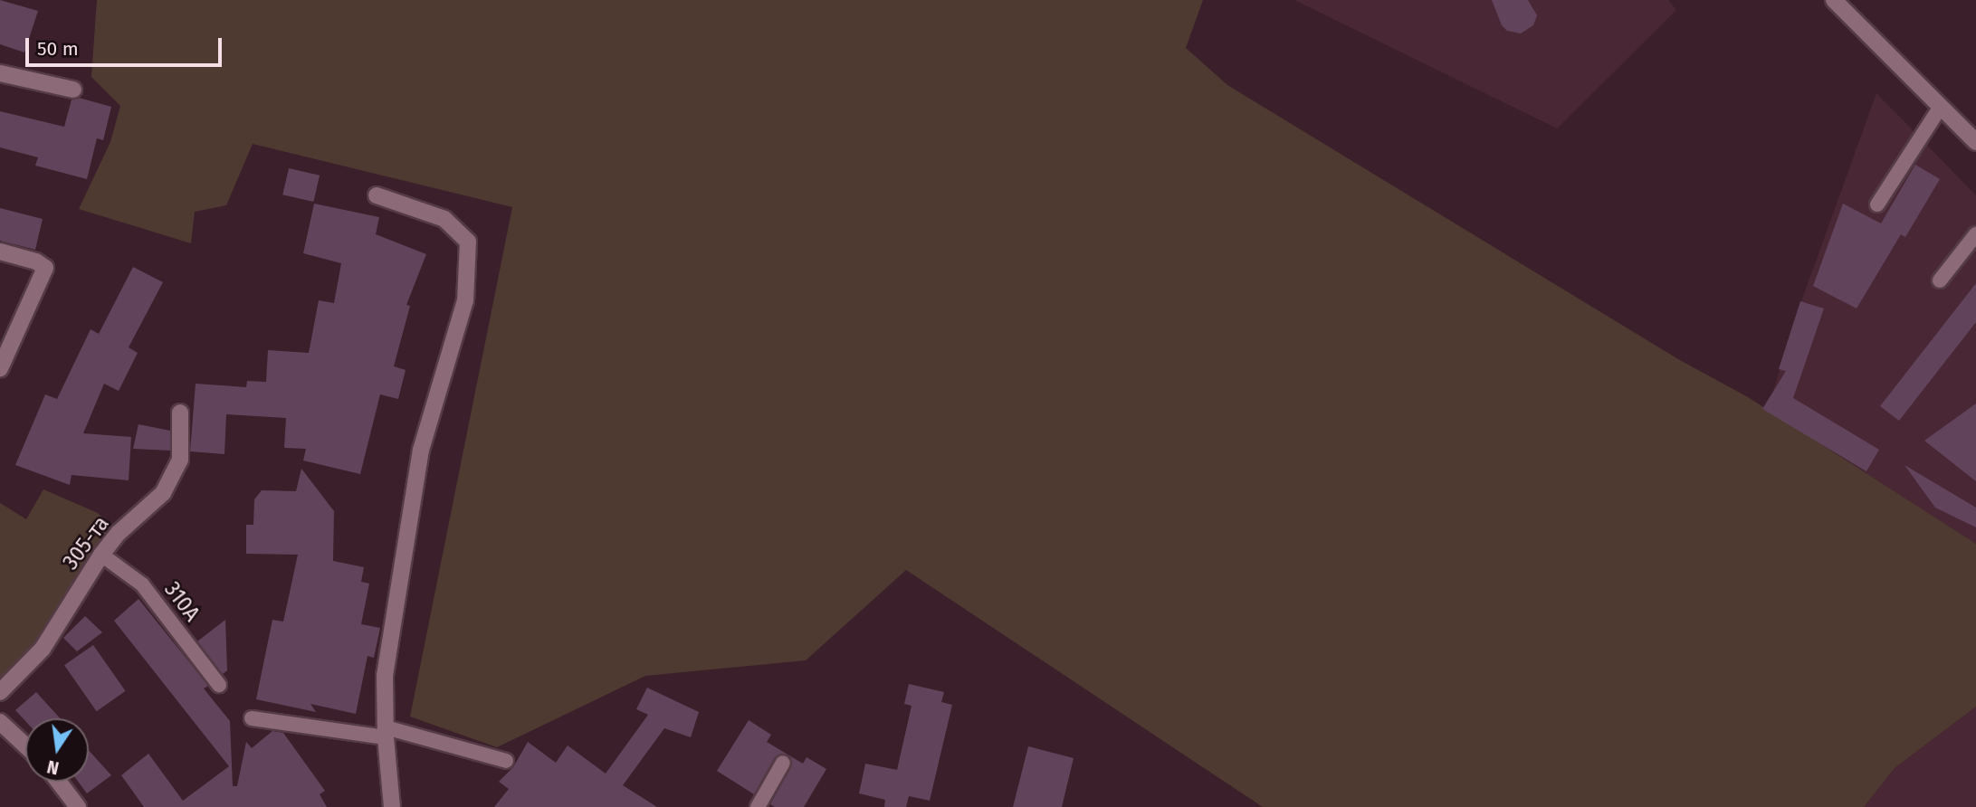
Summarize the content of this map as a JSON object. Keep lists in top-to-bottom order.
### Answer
{
  "streets": {
    "street": ["305-та"],
    "lane": ["310А"]
  },
  "crossings": [
    ["305-та", "310А"]
  ],
  "scale_bar": "50 m",
  "north": "bottom"
}
